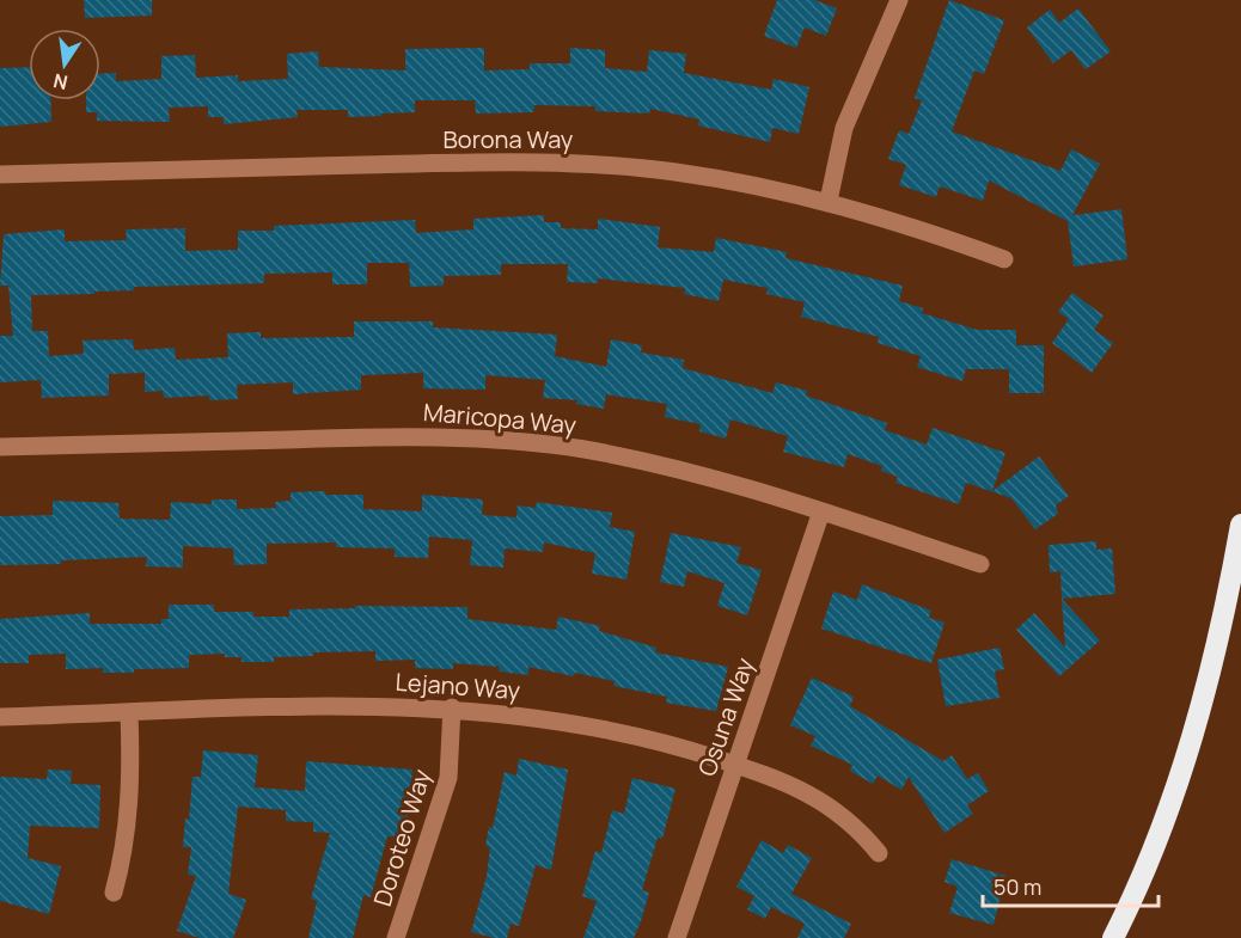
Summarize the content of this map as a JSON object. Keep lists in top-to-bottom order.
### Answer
{
  "streets": {
    "street": [
      "Borona Way",
      "Maricopa Way",
      "Lejano Way",
      "Osuna Way",
      "Doroteo Way"
    ]
  },
  "crossings": [
    ["Maricopa Way", "Osuna Way"],
    ["Lejano Way", "Osuna Way"],
    ["Lejano Way", "Doroteo Way"]
  ],
  "scale_bar": "50 m",
  "north": "bottom"
}
